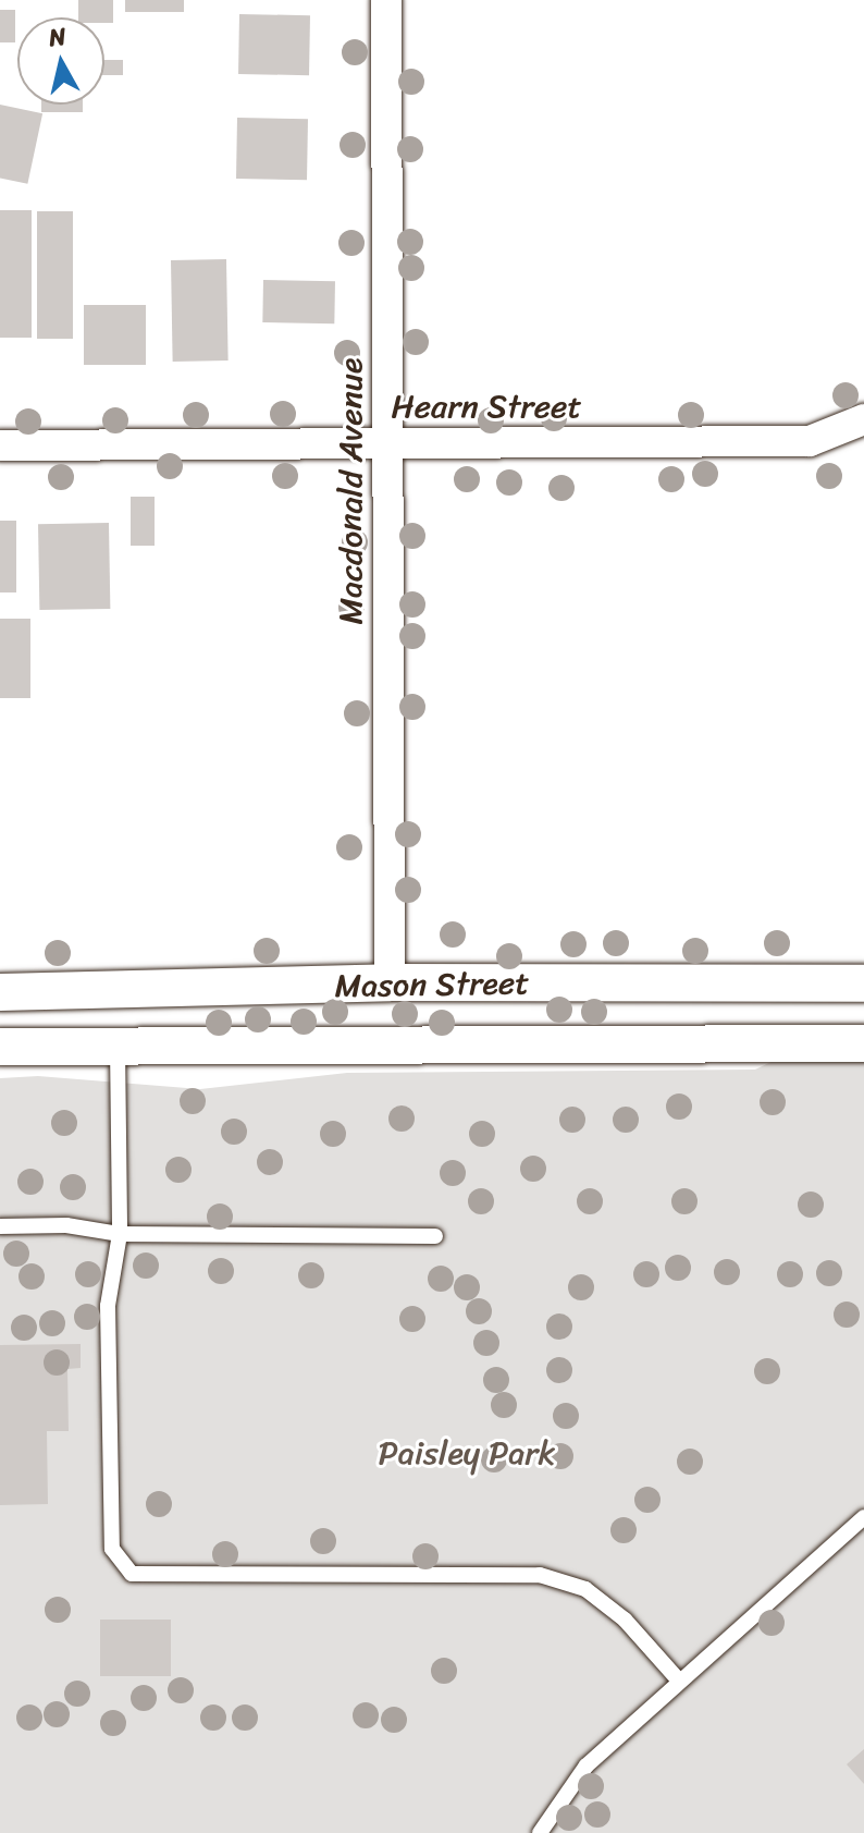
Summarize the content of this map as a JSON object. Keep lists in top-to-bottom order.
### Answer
{
  "streets": {
    "street": ["Hearn Street", "Macdonald Avenue", "Mason Street"]
  },
  "crossings": [
    ["Hearn Street", "Macdonald Avenue"],
    ["Macdonald Avenue", "Mason Street"]
  ],
  "parks": ["Paisley Park"],
  "north": "top"
}
